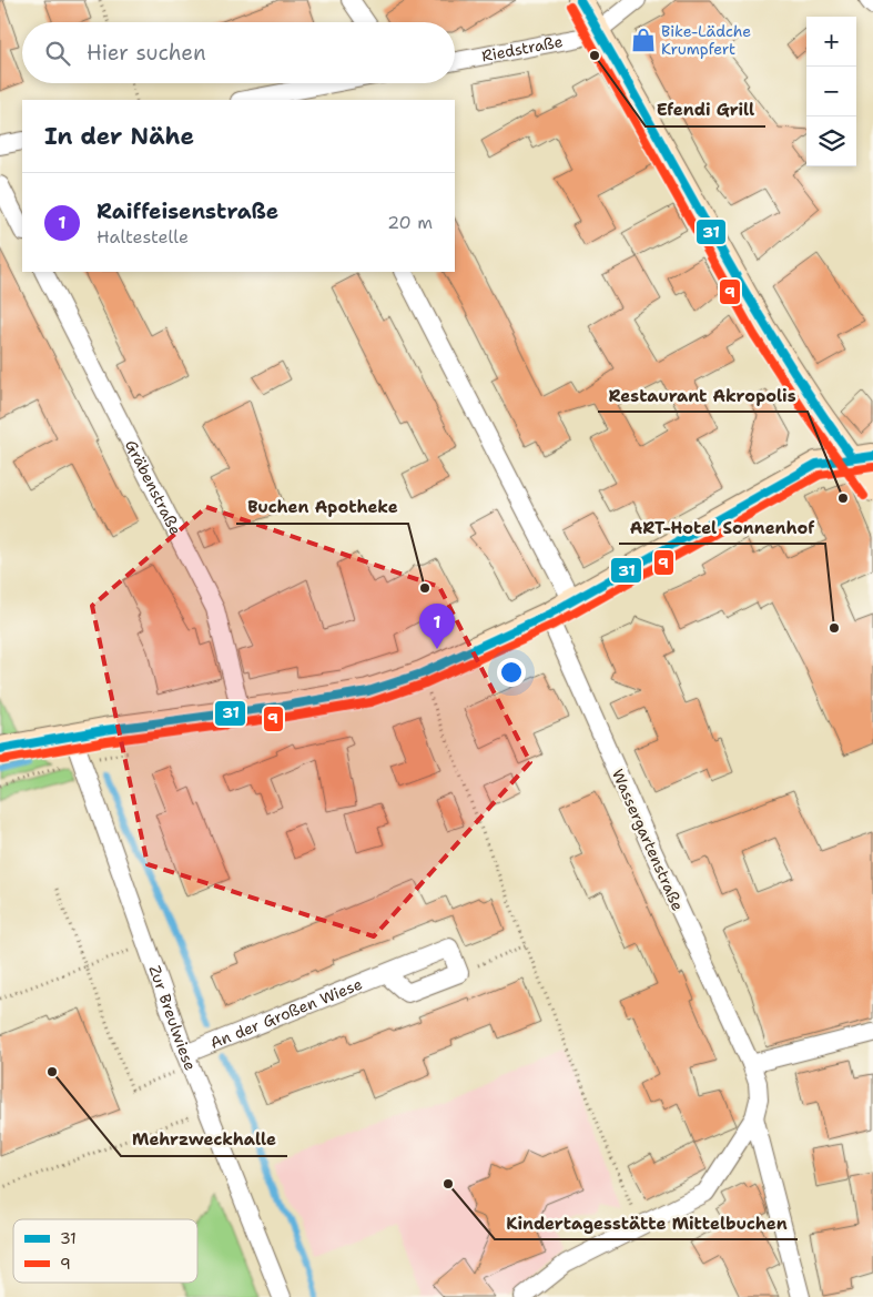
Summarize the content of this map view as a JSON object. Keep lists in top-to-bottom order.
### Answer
{
  "streets": {
    "street": [
      "Riedstraße",
      "Gräbenstraße",
      "Wassergartenstraße",
      "An der Großen Wiese",
      "Zur Breulwiese"
    ]
  },
  "crossings": [
    ["An der Großen Wiese", "Zur Breulwiese"]
  ],
  "places": {
    "shop": ["Bike-Lädche Krumpfert"],
    "other": [
      "Efendi Grill",
      "Restaurant Akropolis",
      "Buchen Apotheke",
      "ART-Hotel Sonnenhof",
      "Mehrzweckhalle",
      "Kindertagesstätte Mittelbuchen"
    ]
  },
  "lines": ["transit line 31", "transit line 9"],
  "legend": ["31", "9"],
  "page": {
    "map_buttons": ["+", "−"],
    "search": "Hier suchen",
    "heading": "In der Nähe",
    "list": [
      {
        "mark": "1",
        "name": "Raiffeisenstraße",
        "note": "Haltestelle",
        "value": "20 m"
      }
    ],
    "pins": "1"
  }
}
